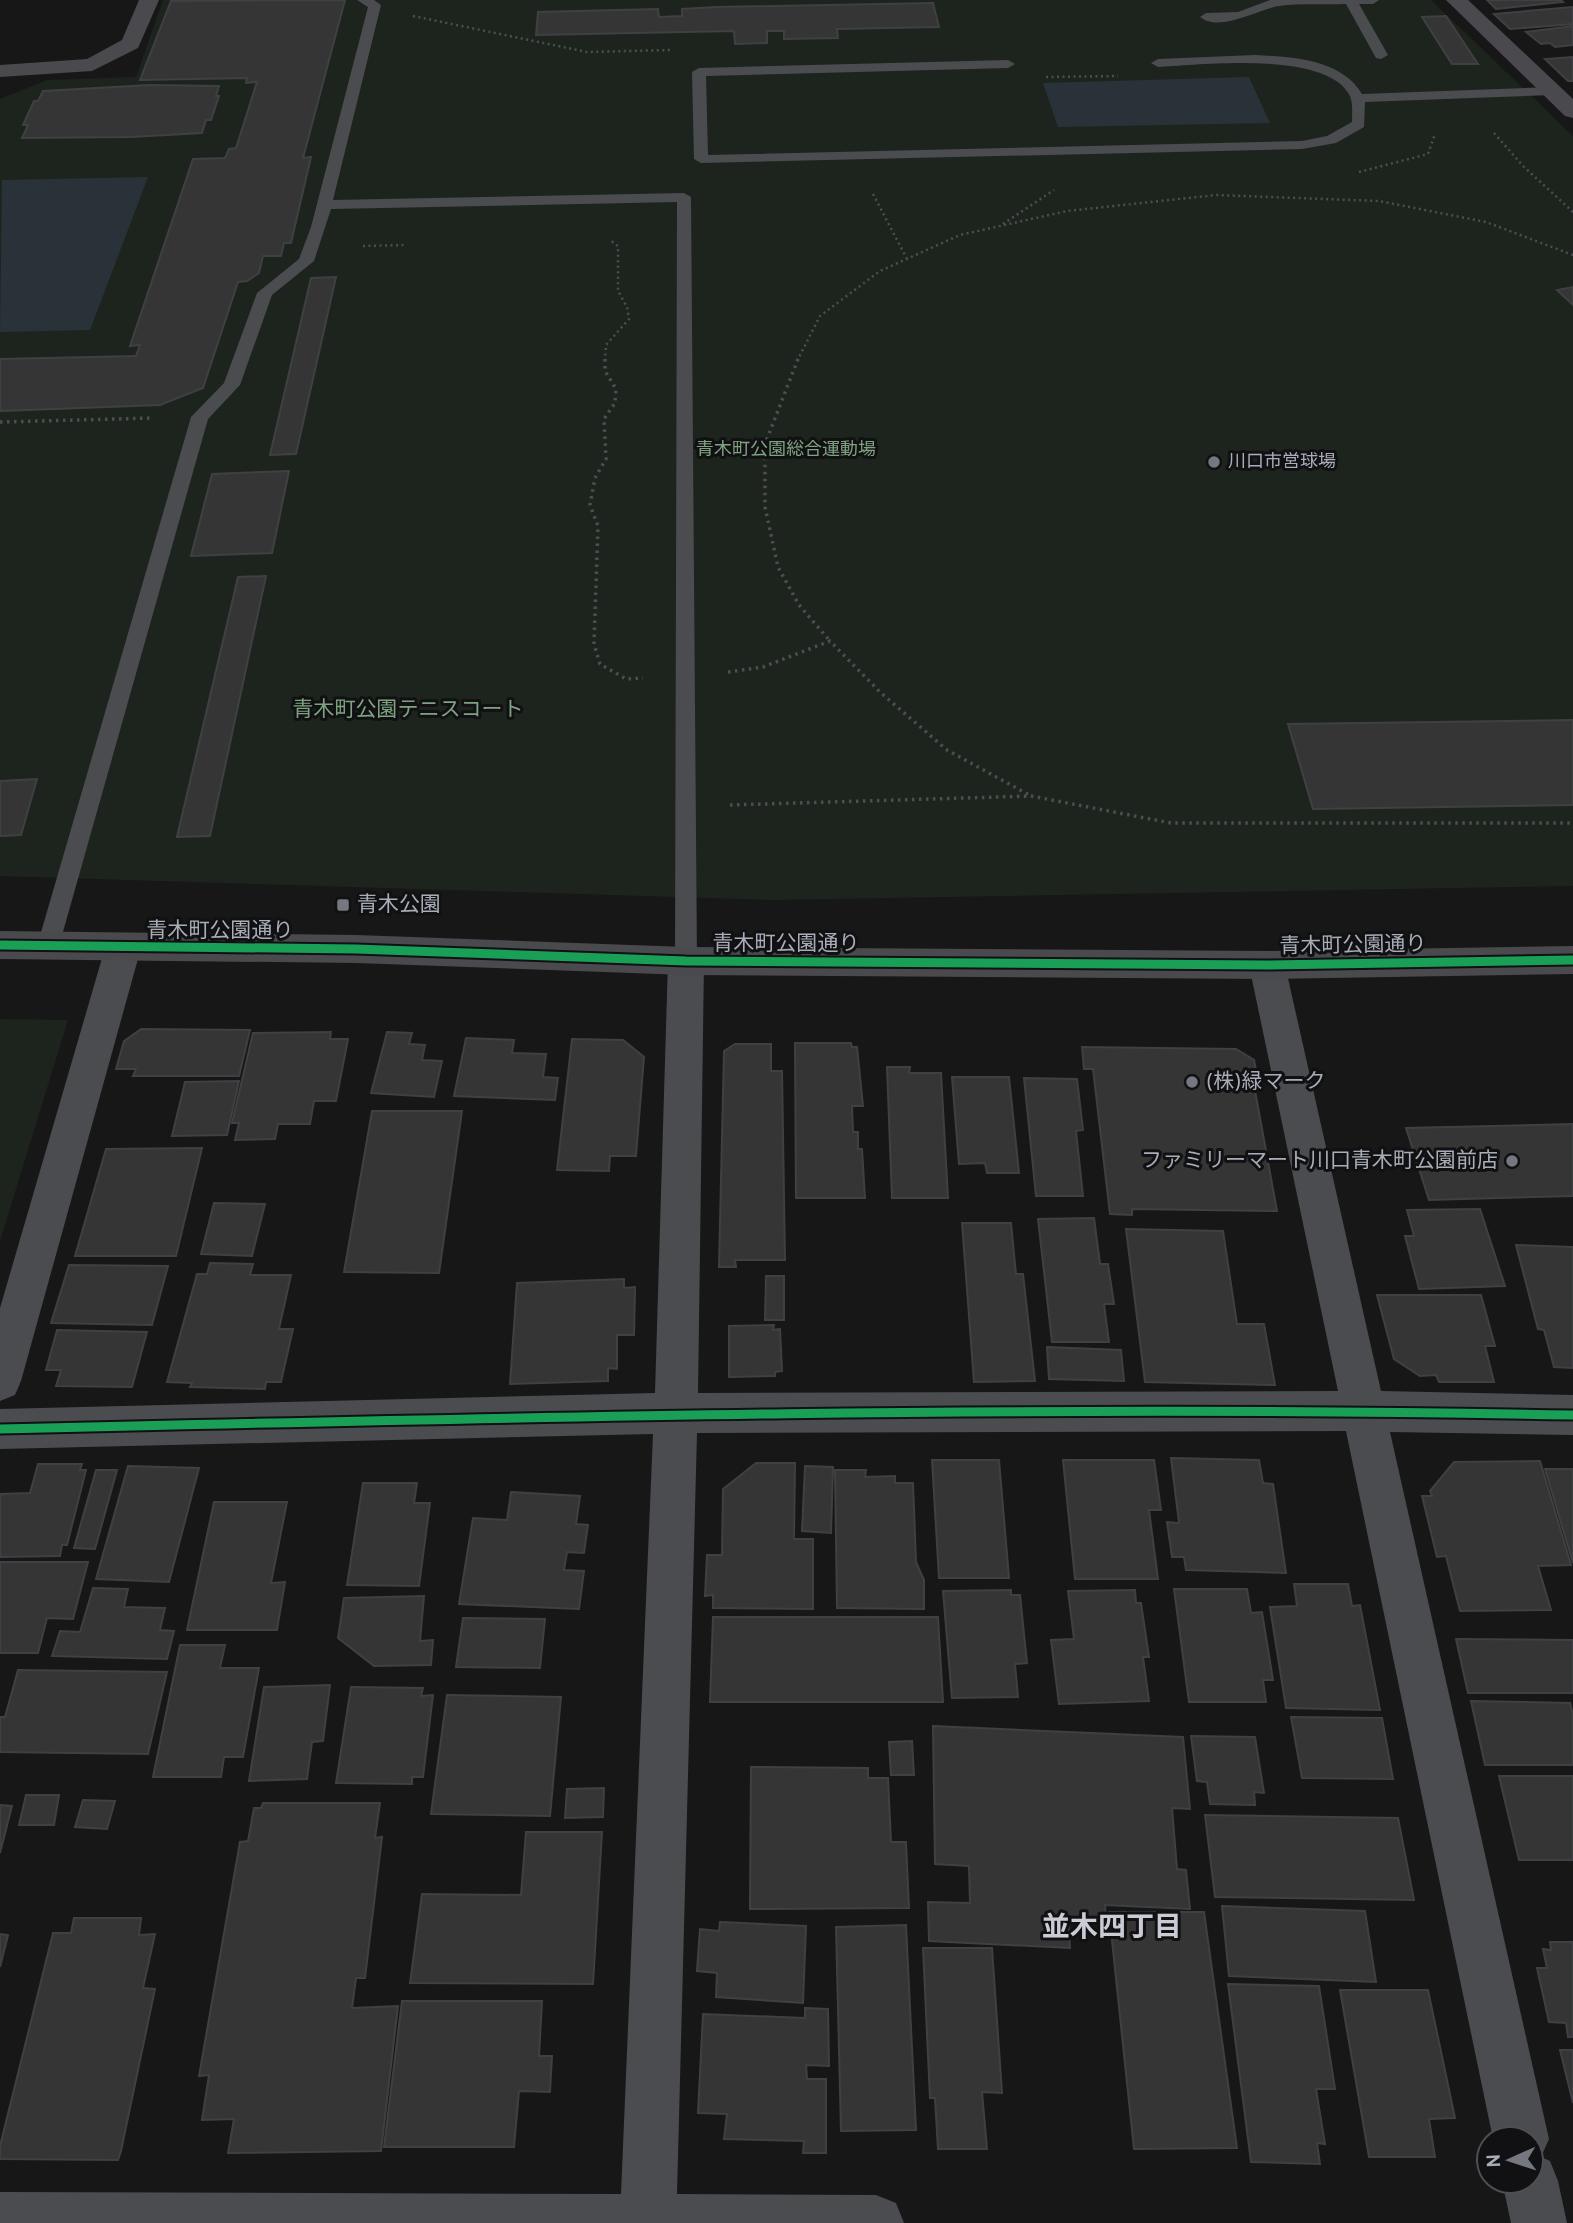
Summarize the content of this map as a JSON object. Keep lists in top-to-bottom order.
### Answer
{
  "streets": {
    "street": ["青木町公園通り"]
  },
  "districts": ["並木四丁目"],
  "parks": ["青木町公園総合運動場", "青木町公園テニスコート"],
  "places": {
    "other": ["川口市営球場", "(株)緑マーク", "ファミリーマート川口青木町公園前店"],
    "transit": ["青木公園"]
  },
  "north": "left"
}
